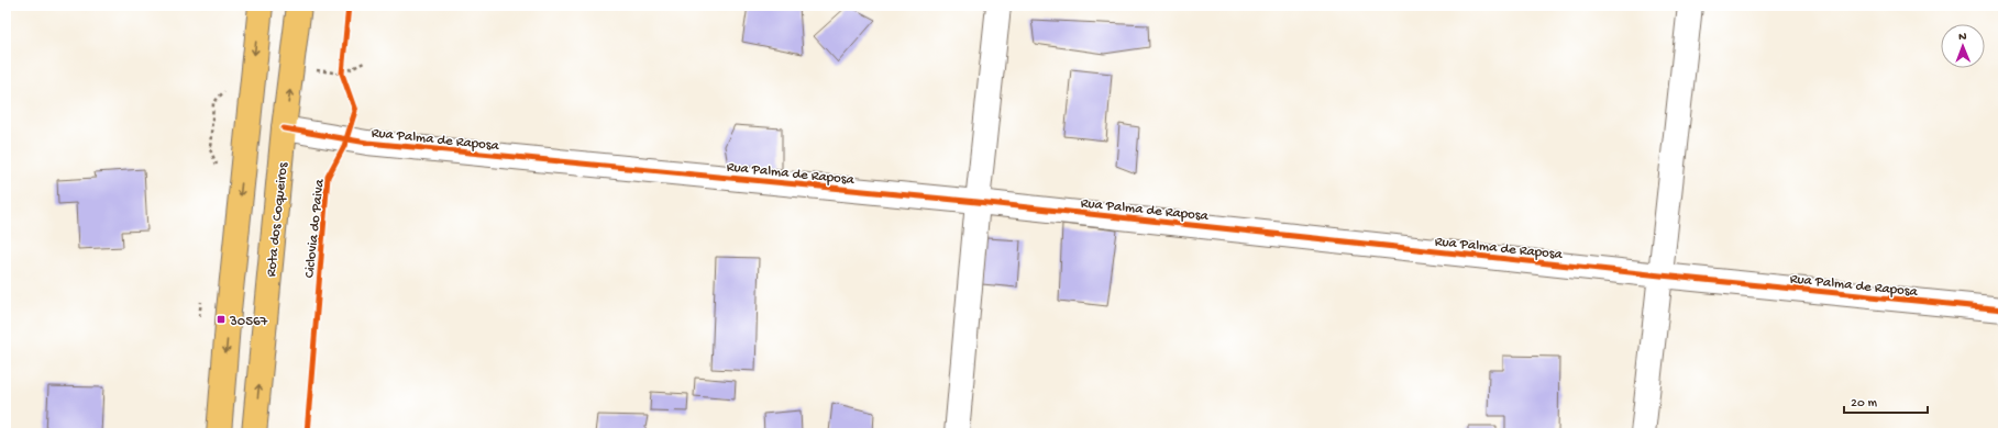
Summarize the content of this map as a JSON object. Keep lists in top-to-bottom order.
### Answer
{
  "streets": {
    "main road": ["Rota dos Coqueiros"],
    "street": ["Rua Palma de Raposa"],
    "cycle path": ["Ciclovia do Paiva"]
  },
  "crossings": [
    ["Rua Palma de Raposa", "Rota dos Coqueiros"]
  ],
  "places": {
    "transit": ["30567"]
  },
  "scale_bar": "20 m",
  "north": "top"
}
